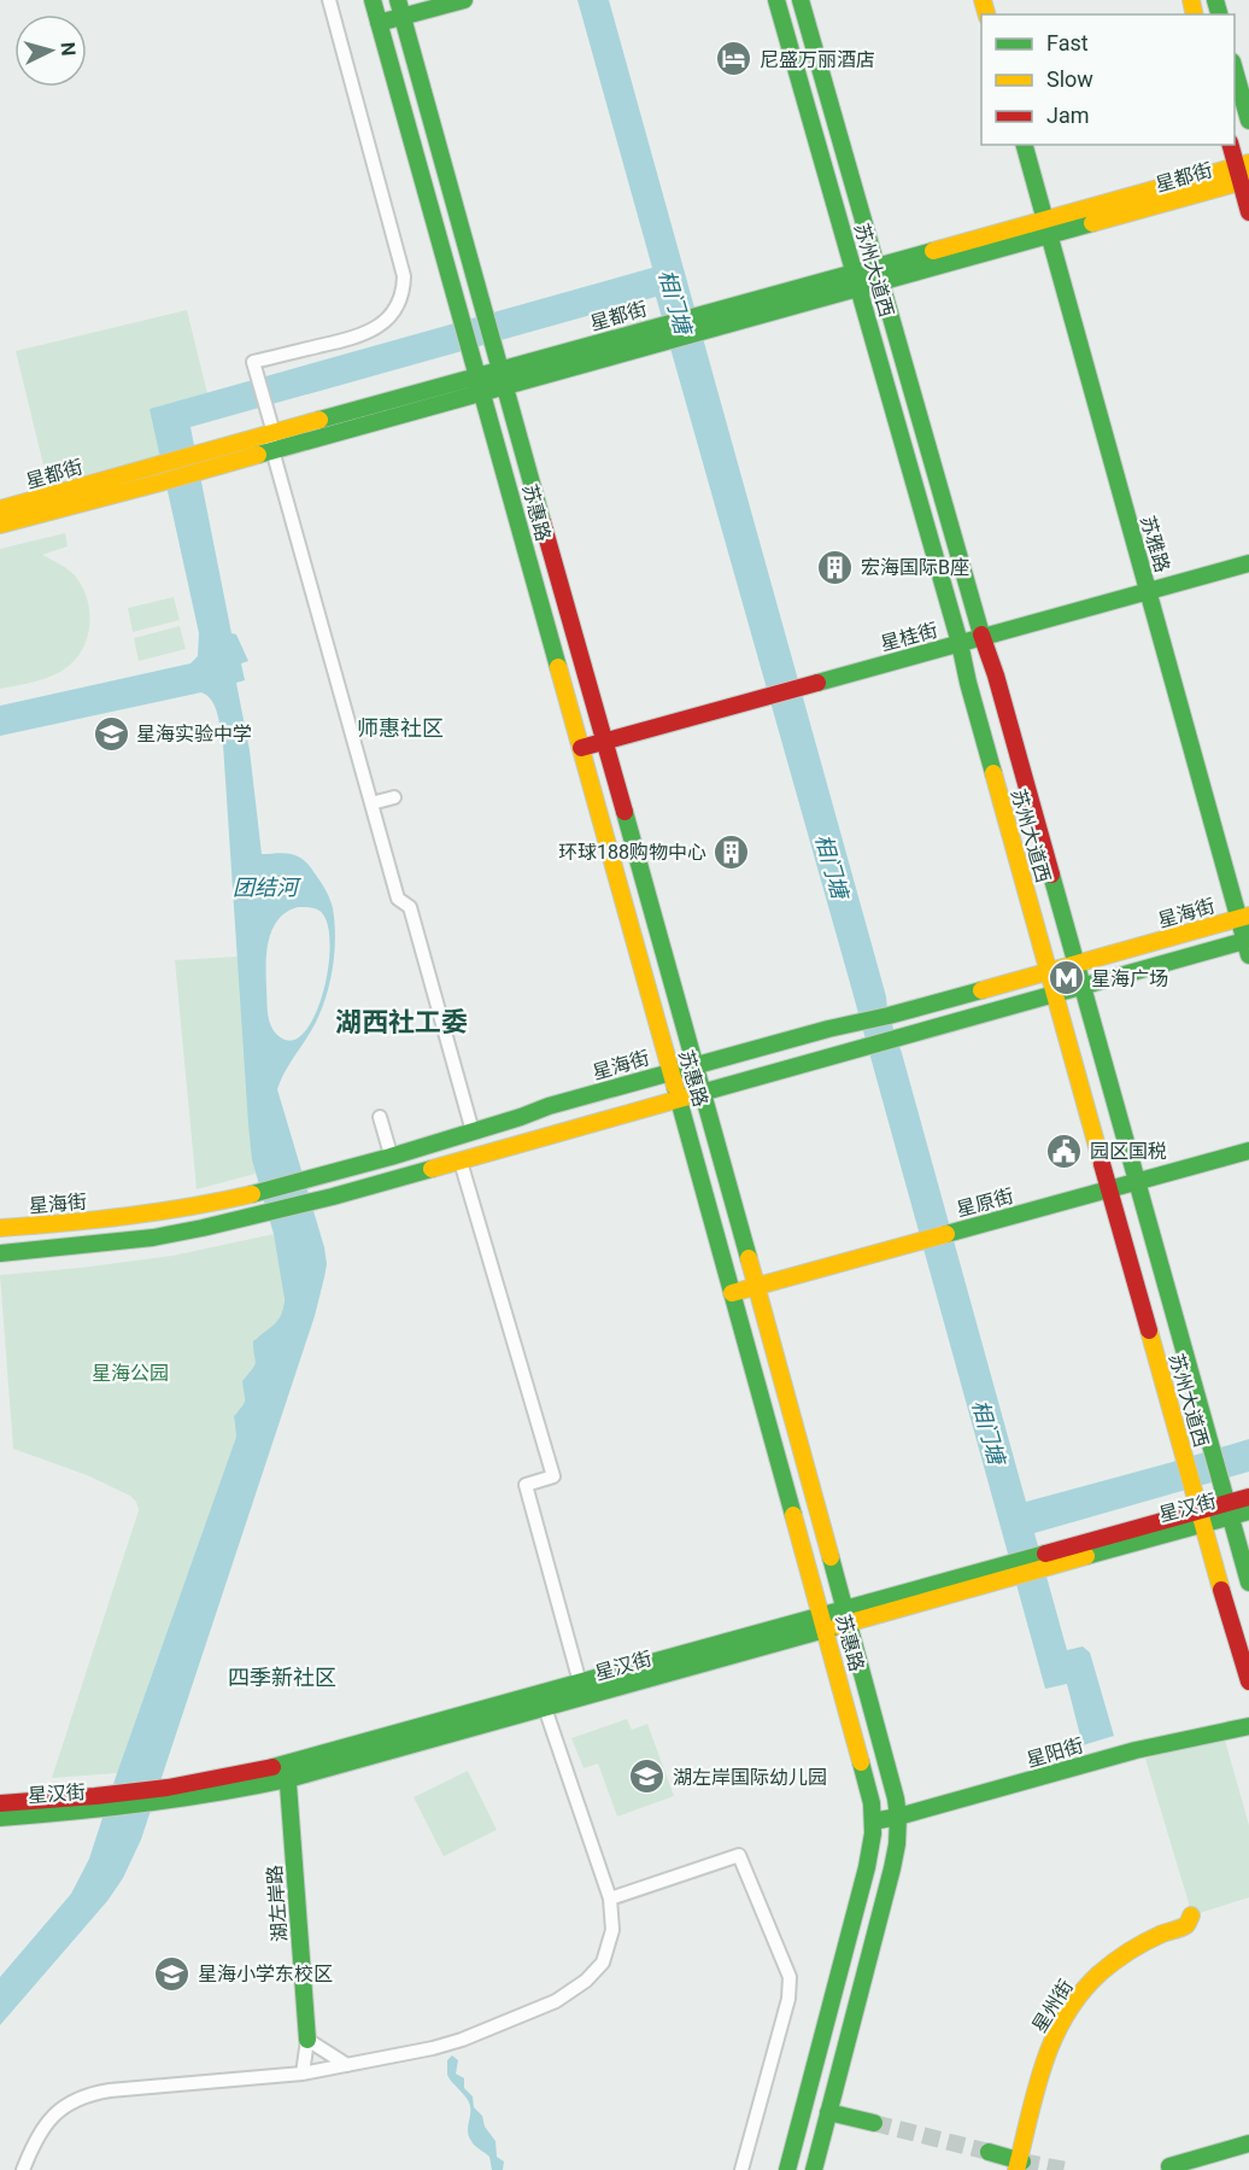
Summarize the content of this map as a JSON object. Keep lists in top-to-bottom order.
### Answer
{
  "streets": {
    "main road": [
      "星都街",
      "苏州大道西",
      "苏惠路",
      "苏雅路",
      "星桂街",
      "星海街",
      "星原街",
      "星汉街",
      "星阳街",
      "湖左岸路",
      "星州街"
    ]
  },
  "crossings": [
    ["星都街", "苏州大道西"],
    ["星都街", "苏惠路"],
    ["星都街", "苏雅路"],
    ["苏州大道西", "星桂街"],
    ["苏州大道西", "星海街"],
    ["苏州大道西", "星原街"],
    ["苏州大道西", "星汉街"],
    ["苏惠路", "星桂街"],
    ["苏惠路", "星海街"],
    ["苏惠路", "星原街"],
    ["苏惠路", "星汉街"],
    ["苏惠路", "星阳街"],
    ["苏雅路", "星桂街"],
    ["苏雅路", "星海街"],
    ["星汉街", "湖左岸路"]
  ],
  "districts": ["师惠社区", "湖西社工委", "四季新社区"],
  "water": ["相门塘", "团结河"],
  "parks": ["星海公园"],
  "places": {
    "hotel": ["尼盛万丽酒店"],
    "building": ["宏海国际B座", "环球188购物中心"],
    "school or university": ["星海实验中学", "湖左岸国际幼儿园", "星海小学东校区"],
    "metro station": ["星海广场"],
    "public building": ["园区国税"]
  },
  "legend": ["Fast", "Slow", "Jam"],
  "north": "right"
}
